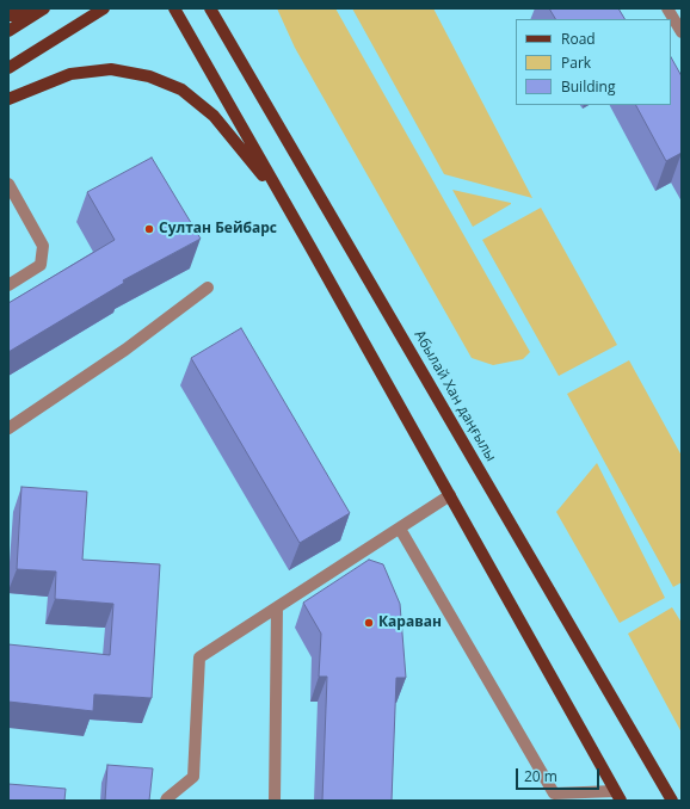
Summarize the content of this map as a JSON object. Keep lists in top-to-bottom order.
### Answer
{
  "streets": {
    "main road": ["Абылай Хан даңғылы"]
  },
  "places": ["Султан Бейбарс", "Караван"],
  "legend": ["Road", "Park", "Building"],
  "scale_bar": "20 m"
}
